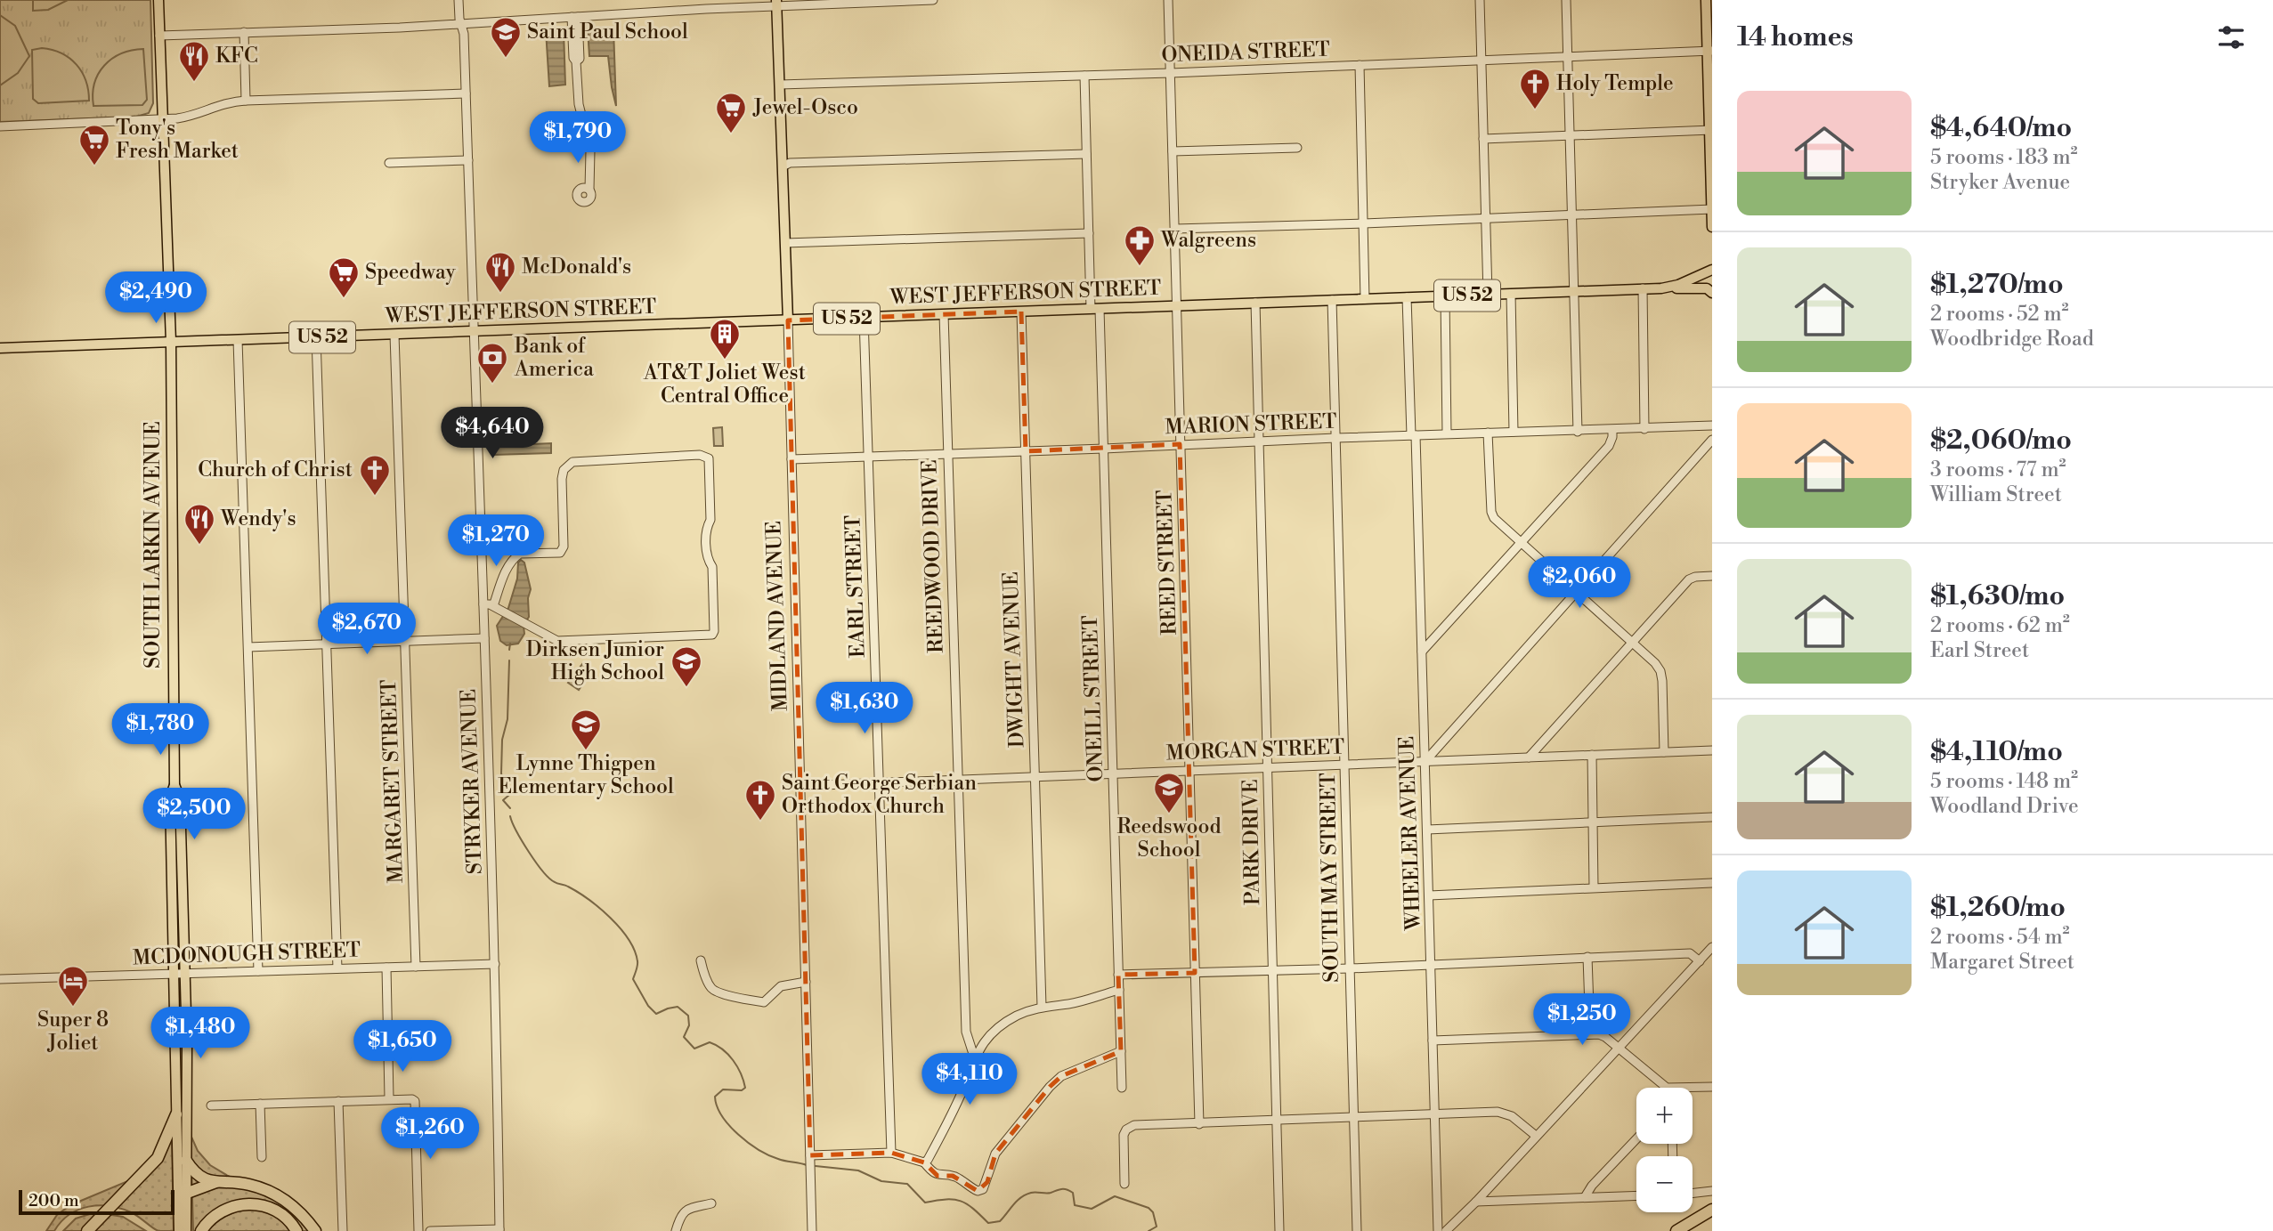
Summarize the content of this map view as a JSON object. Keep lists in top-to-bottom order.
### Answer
{
  "streets": {
    "main road": [
      "WEST JEFFERSON STREET",
      "US 52",
      "SOUTH LARKIN AVENUE",
      "MIDLAND AVENUE"
    ],
    "street": [
      "ONEIDA STREET",
      "MARION STREET",
      "REEDWOOD DRIVE",
      "REED STREET",
      "EARL STREET",
      "DWIGHT AVENUE",
      "ONEILL STREET",
      "MORGAN STREET",
      "MARGARET STREET",
      "STRYKER AVENUE",
      "WHEELER AVENUE",
      "PARK DRIVE",
      "SOUTH MAY STREET",
      "MCDONOUGH STREET"
    ]
  },
  "crossings": [
    ["ONEIDA STREET", "REED STREET"],
    ["ONEIDA STREET", "MIDLAND AVENUE"],
    ["ONEIDA STREET", "ONEILL STREET"],
    ["WEST JEFFERSON STREET", "US 52"],
    ["WEST JEFFERSON STREET", "SOUTH LARKIN AVENUE"],
    ["WEST JEFFERSON STREET", "REEDWOOD DRIVE"],
    ["WEST JEFFERSON STREET", "REED STREET"],
    ["WEST JEFFERSON STREET", "EARL STREET"],
    ["WEST JEFFERSON STREET", "MIDLAND AVENUE"],
    ["WEST JEFFERSON STREET", "DWIGHT AVENUE"],
    ["WEST JEFFERSON STREET", "ONEILL STREET"],
    ["WEST JEFFERSON STREET", "MARGARET STREET"],
    ["WEST JEFFERSON STREET", "STRYKER AVENUE"],
    ["WEST JEFFERSON STREET", "WHEELER AVENUE"],
    ["WEST JEFFERSON STREET", "PARK DRIVE"],
    ["WEST JEFFERSON STREET", "SOUTH MAY STREET"],
    ["MARION STREET", "REEDWOOD DRIVE"],
    ["MARION STREET", "REED STREET"],
    ["MARION STREET", "EARL STREET"],
    ["MARION STREET", "MIDLAND AVENUE"],
    ["MARION STREET", "DWIGHT AVENUE"],
    ["MARION STREET", "ONEILL STREET"],
    ["MARION STREET", "WHEELER AVENUE"],
    ["MARION STREET", "PARK DRIVE"],
    ["MARION STREET", "SOUTH MAY STREET"],
    ["SOUTH LARKIN AVENUE", "MCDONOUGH STREET"],
    ["REEDWOOD DRIVE", "MORGAN STREET"],
    ["REED STREET", "MORGAN STREET"],
    ["EARL STREET", "MORGAN STREET"],
    ["MIDLAND AVENUE", "MORGAN STREET"],
    ["DWIGHT AVENUE", "MORGAN STREET"],
    ["ONEILL STREET", "MORGAN STREET"],
    ["MORGAN STREET", "WHEELER AVENUE"],
    ["MORGAN STREET", "PARK DRIVE"],
    ["MORGAN STREET", "SOUTH MAY STREET"],
    ["MARGARET STREET", "MCDONOUGH STREET"],
    ["STRYKER AVENUE", "MCDONOUGH STREET"]
  ],
  "places": {
    "school or university": [
      "Saint Paul School",
      "Dirksen Junior High School",
      "Lynne Thigpen Elementary School",
      "Reedswood School"
    ],
    "restaurant": ["KFC", "McDonald's", "Wendy's"],
    "church": ["Holy Temple", "Church of Christ", "Saint George Serbian Orthodox Church"],
    "supermarket": ["Jewel-Osco", "Tony's Fresh Market", "Speedway"],
    "pharmacy": ["Walgreens"],
    "building": ["AT&T Joliet West Central Office"],
    "bank": ["Bank of America"],
    "hotel": ["Super 8 Joliet"]
  },
  "scale_bar": "200 m",
  "page": {
    "heading": "14 homes",
    "list": [
      {
        "name": "$4,640/mo",
        "note": "5 rooms · 183 m² · Stryker Avenue"
      },
      {
        "name": "$1,270/mo",
        "note": "2 rooms · 52 m² · Woodbridge Road"
      },
      {
        "name": "$2,060/mo",
        "note": "3 rooms · 77 m² · William Street"
      },
      {
        "name": "$1,630/mo",
        "note": "2 rooms · 62 m² · Earl Street"
      },
      {
        "name": "$4,110/mo",
        "note": "5 rooms · 148 m² · Woodland Drive"
      },
      {
        "name": "$1,260/mo",
        "note": "2 rooms · 54 m² · Margaret Street"
      }
    ],
    "price": [
      "$1,790",
      "$2,490",
      "$4,640",
      "$1,270",
      "$2,060",
      "$2,670",
      "$1,630",
      "$1,780",
      "$2,500",
      "$1,250",
      "$1,480",
      "$1,650",
      "$4,110",
      "$1,260"
    ],
    "map_buttons": ["+", "−"],
    "scale": "200 m"
  }
}
